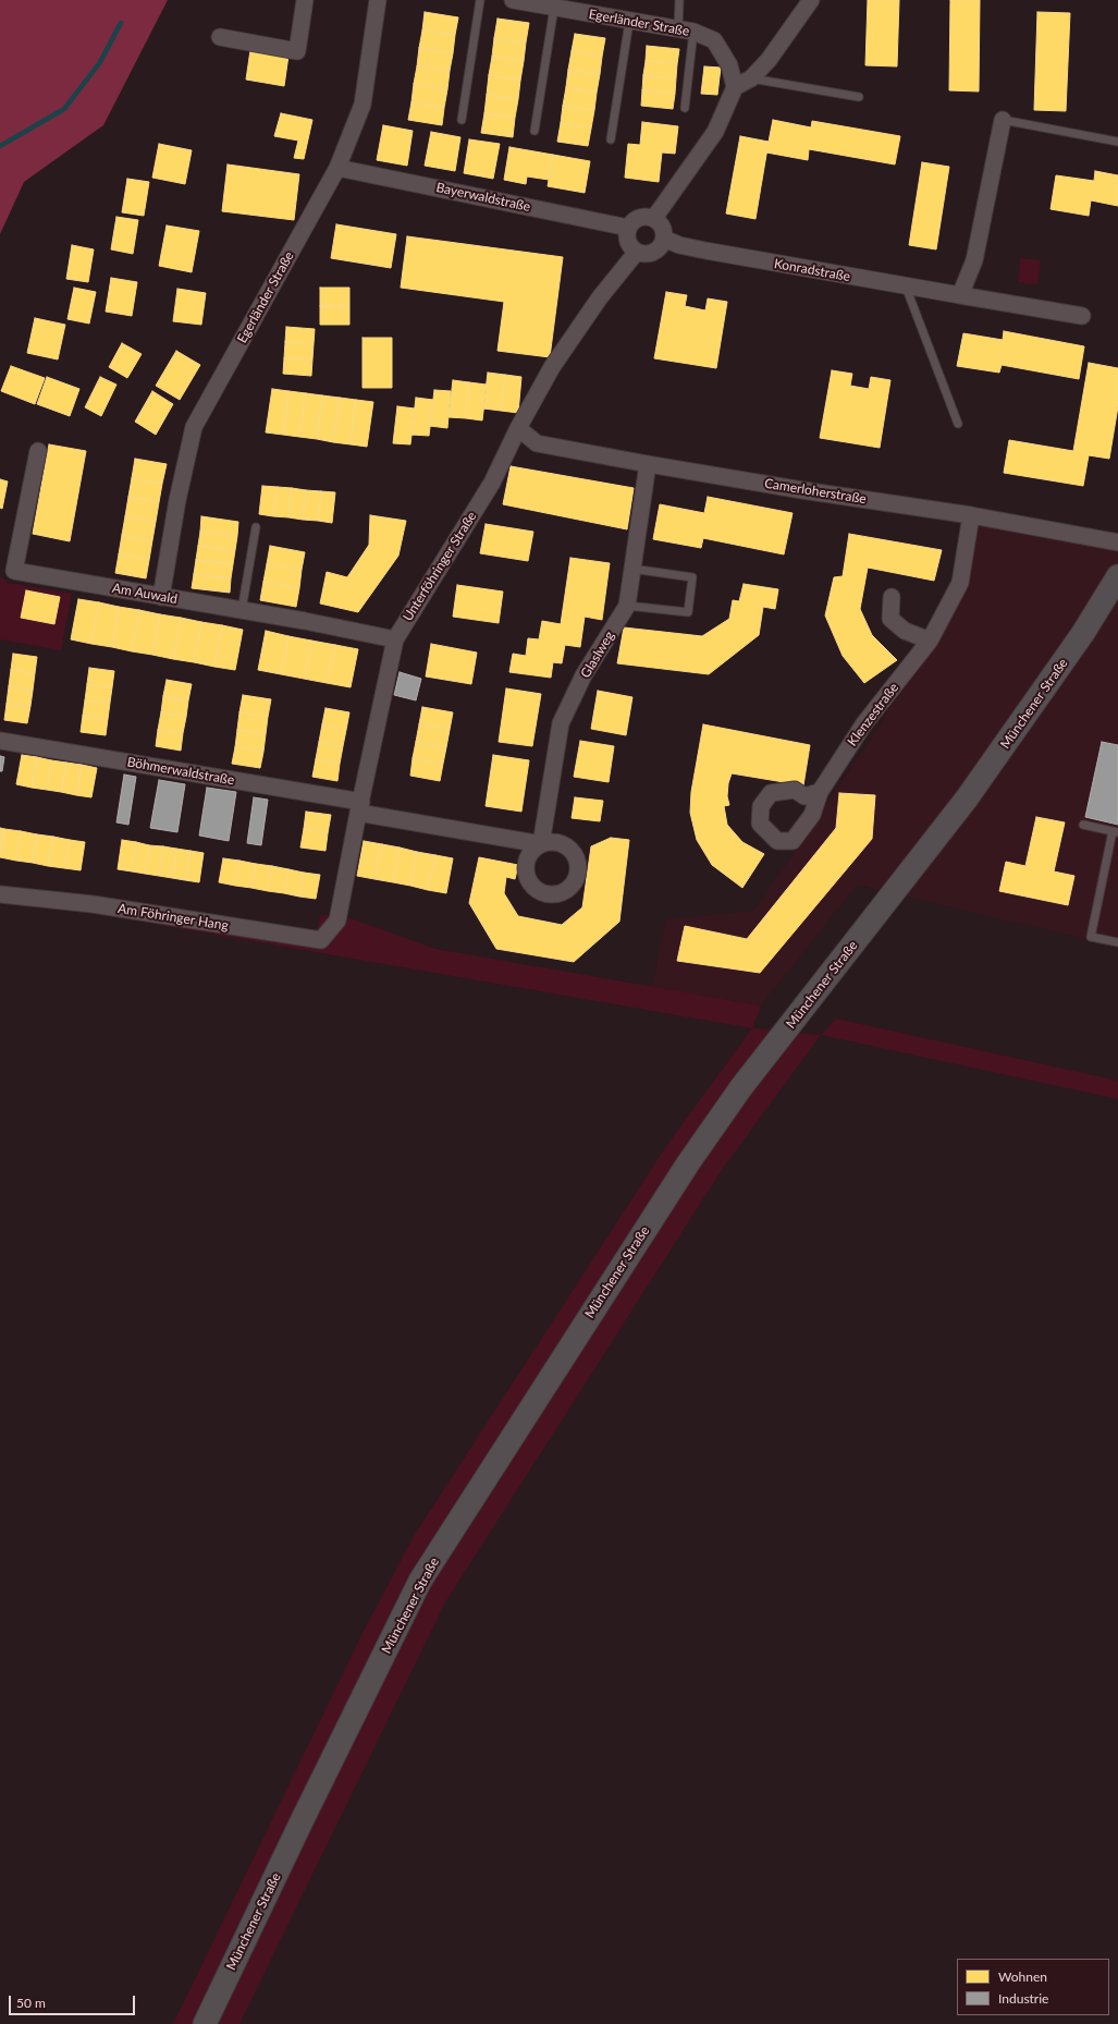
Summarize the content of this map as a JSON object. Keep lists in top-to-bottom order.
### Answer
{
  "streets": {
    "main road": ["Münchener Straße"],
    "street": [
      "Egerländer Straße",
      "Bayerwaldstraße",
      "Konradstraße",
      "Camerloherstraße",
      "Unterföhringer Straße",
      "Am Auwald",
      "Glaslweg",
      "Klenzestraße",
      "Böhmerwaldstraße",
      "Am Föhringer Hang"
    ]
  },
  "crossings": [
    ["Egerländer Straße", "Bayerwaldstraße"],
    ["Egerländer Straße", "Am Auwald"],
    ["Bayerwaldstraße", "Konradstraße"],
    ["Bayerwaldstraße", "Unterföhringer Straße"],
    ["Konradstraße", "Unterföhringer Straße"],
    ["Camerloherstraße", "Unterföhringer Straße"],
    ["Camerloherstraße", "Glaslweg"],
    ["Camerloherstraße", "Klenzestraße"],
    ["Unterföhringer Straße", "Am Auwald"],
    ["Unterföhringer Straße", "Glaslweg"],
    ["Unterföhringer Straße", "Böhmerwaldstraße"],
    ["Unterföhringer Straße", "Am Föhringer Hang"],
    ["Glaslweg", "Böhmerwaldstraße"]
  ],
  "legend": ["Wohnen", "Industrie"],
  "scale_bar": "50 m"
}
